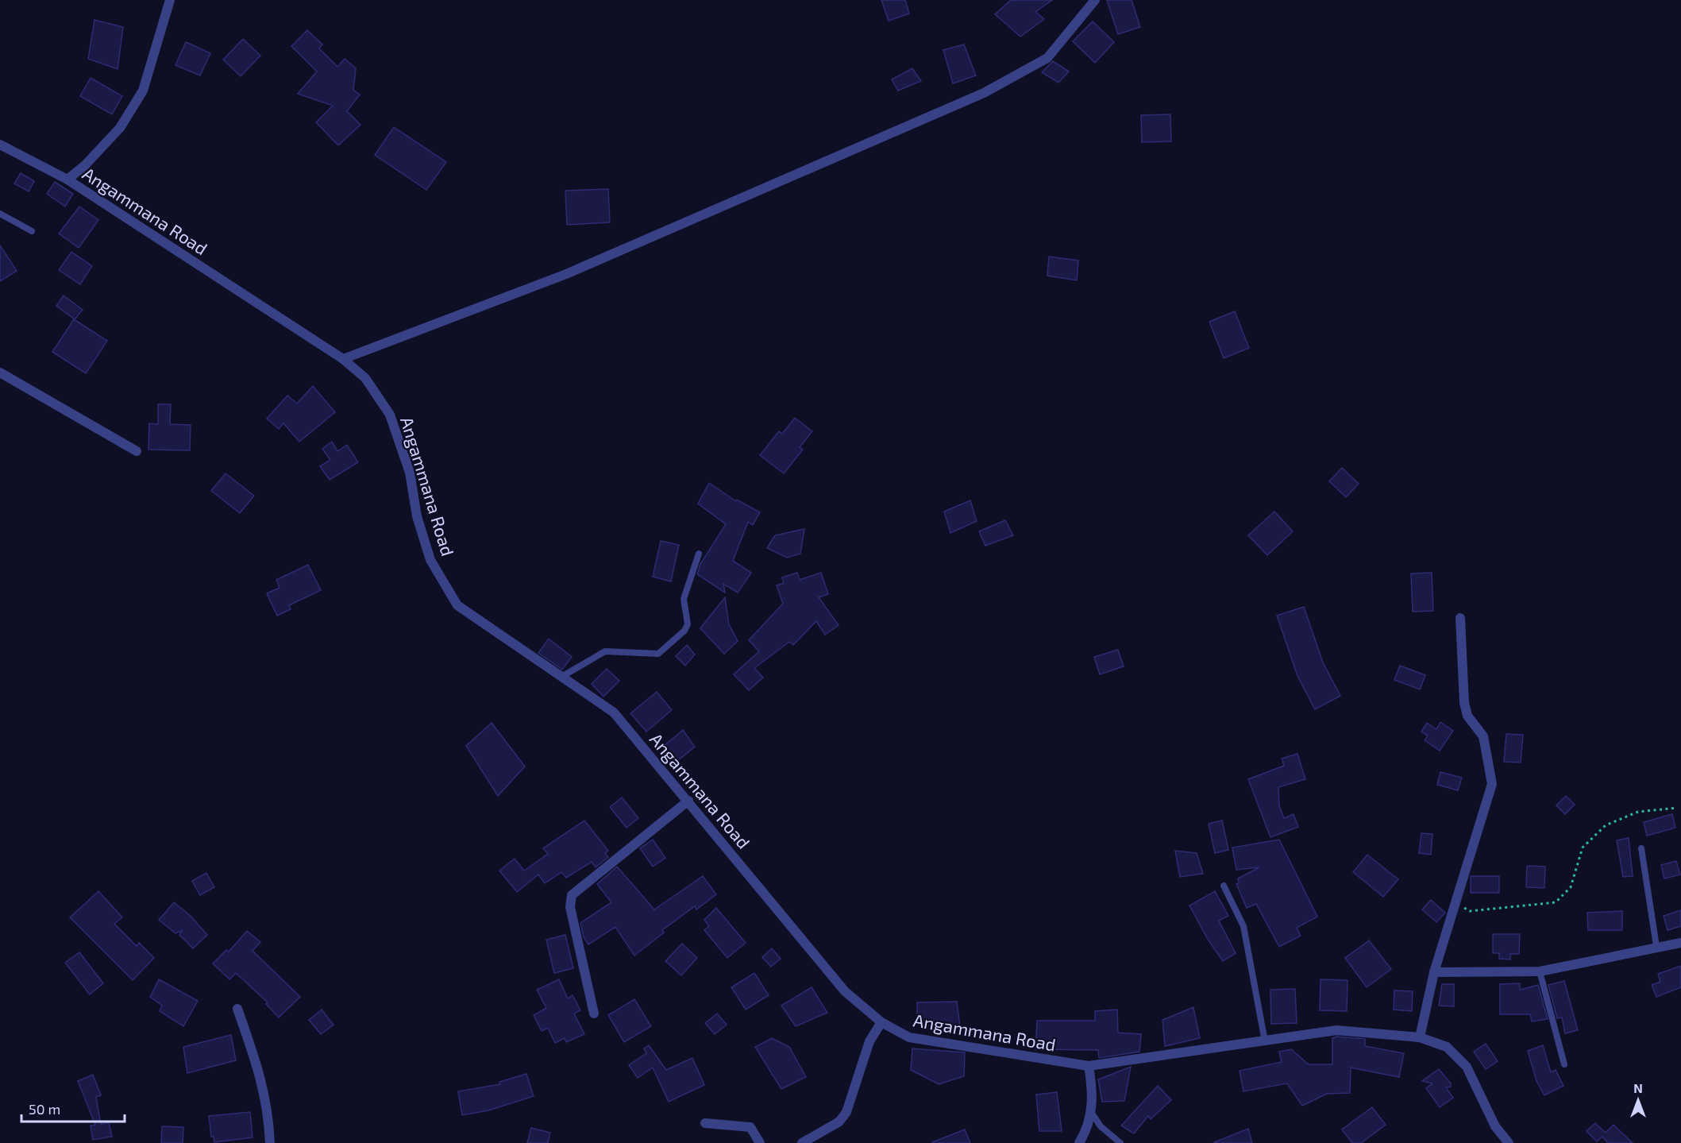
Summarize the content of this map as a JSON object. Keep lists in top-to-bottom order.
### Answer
{
  "streets": {
    "street": ["Angammana Road"]
  },
  "scale_bar": "50 m",
  "north": "top"
}
